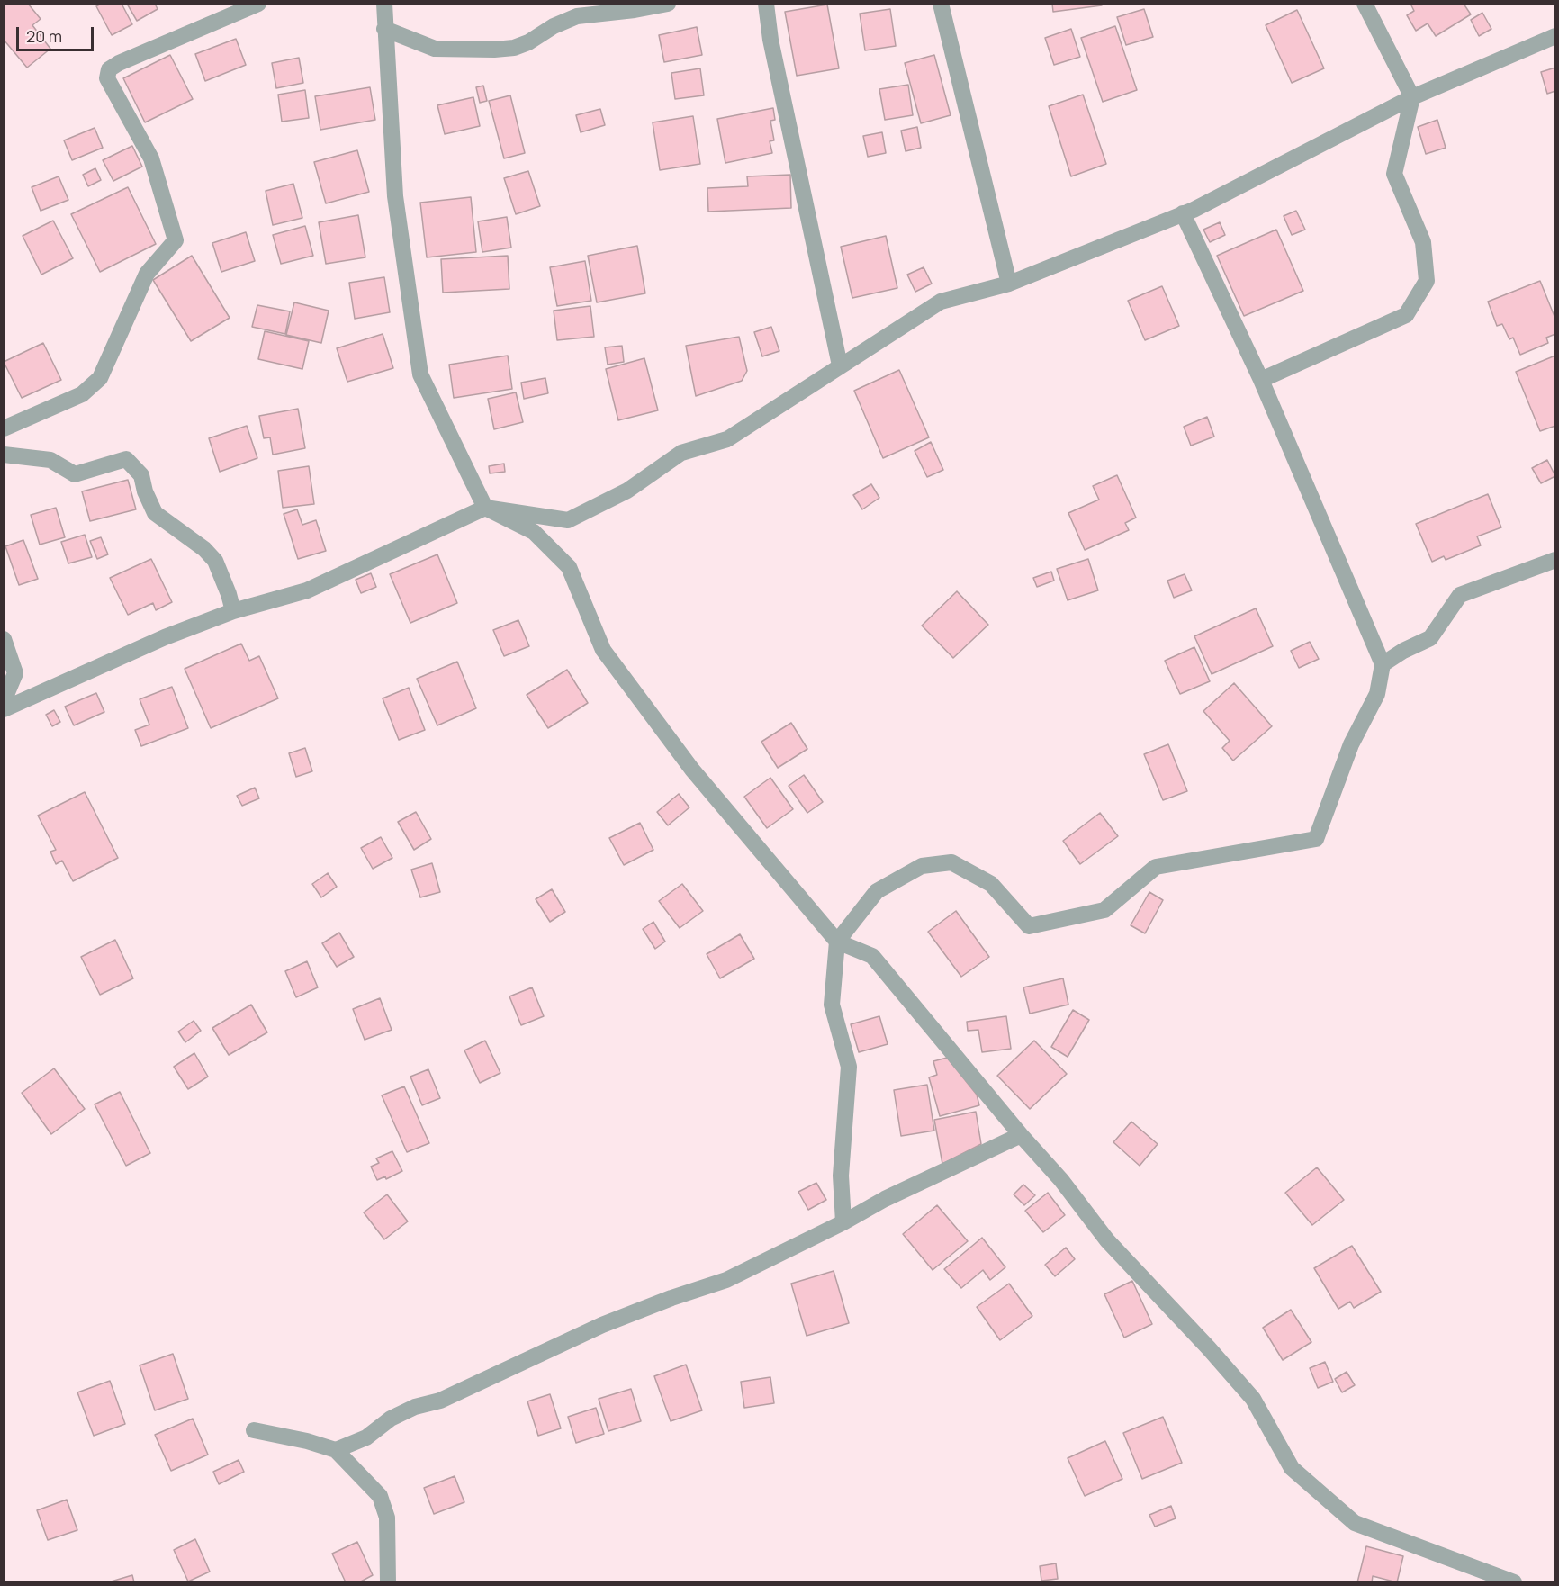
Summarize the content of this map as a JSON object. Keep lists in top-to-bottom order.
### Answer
{
  "scale_bar": "20 m"
}
